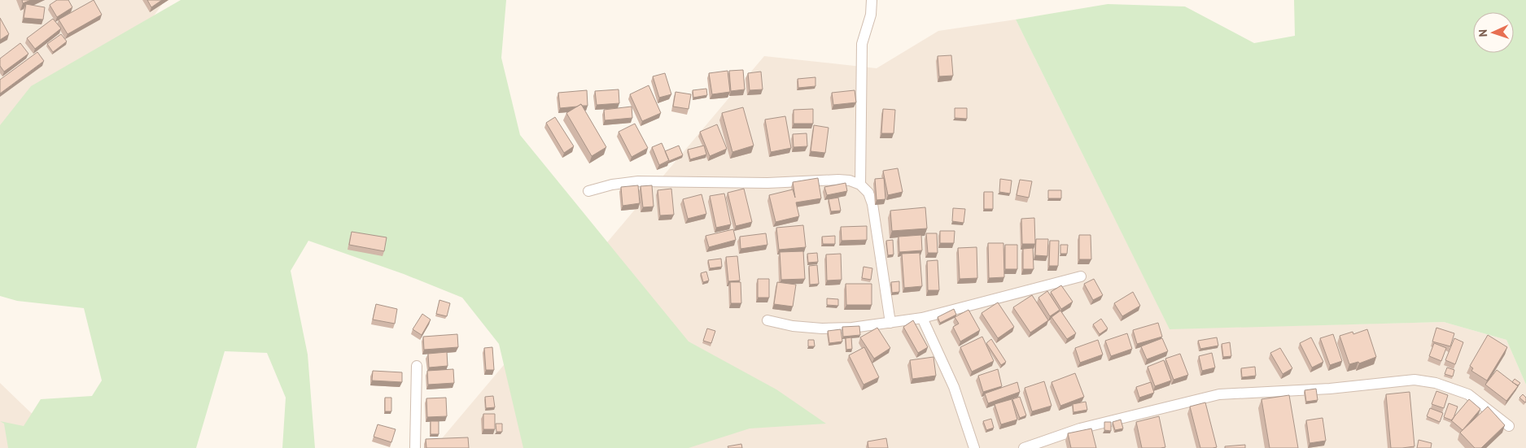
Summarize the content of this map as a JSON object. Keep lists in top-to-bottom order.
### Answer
{
  "north": "left"
}
